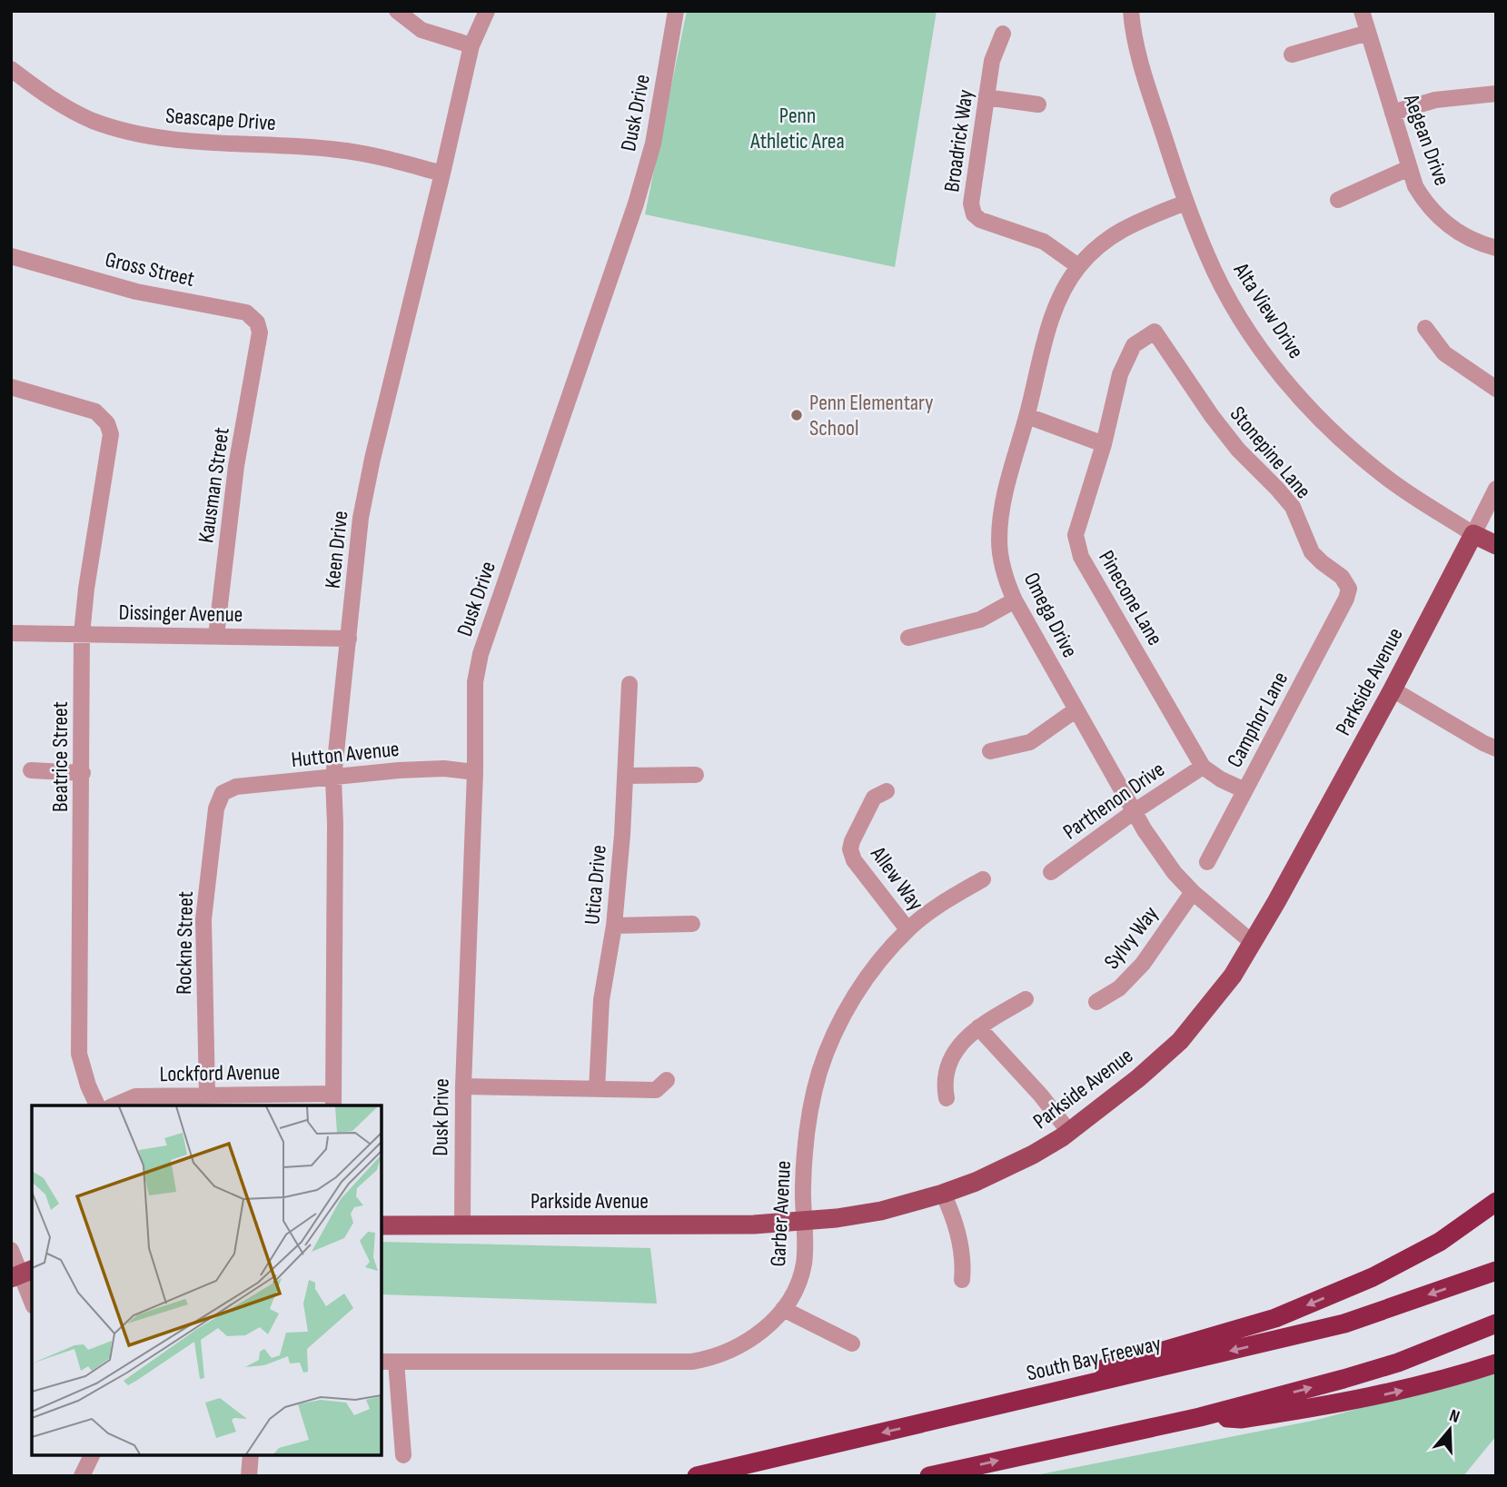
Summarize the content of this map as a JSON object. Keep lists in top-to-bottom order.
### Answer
{
  "streets": {
    "highway": ["South Bay Freeway"],
    "main road": ["Alta View Drive", "Parkside Avenue"],
    "street": [
      "Dusk Drive",
      "Seascape Drive",
      "Aegean Drive",
      "Broadrick Way",
      "Gross Street",
      "Stonepine Lane",
      "Kausman Street",
      "Keen Drive",
      "Pinecone Lane",
      "Dissinger Avenue",
      "Omega Drive",
      "Camphor Lane",
      "Hutton Avenue",
      "Beatrice Street",
      "Parthenon Drive",
      "Allew Way",
      "Utica Drive",
      "Sylvy Way",
      "Rockne Street",
      "Lockford Avenue",
      "Garber Avenue"
    ]
  },
  "crossings": [
    ["Dusk Drive", "Parkside Avenue"],
    ["Dusk Drive", "Hutton Avenue"],
    ["Seascape Drive", "Keen Drive"],
    ["Broadrick Way", "Omega Drive"],
    ["Gross Street", "Kausman Street"],
    ["Alta View Drive", "Omega Drive"],
    ["Alta View Drive", "Parkside Avenue"],
    ["Stonepine Lane", "Pinecone Lane"],
    ["Stonepine Lane", "Camphor Lane"],
    ["Kausman Street", "Dissinger Avenue"],
    ["Keen Drive", "Dissinger Avenue"],
    ["Keen Drive", "Hutton Avenue"],
    ["Keen Drive", "Lockford Avenue"],
    ["Pinecone Lane", "Camphor Lane"],
    ["Pinecone Lane", "Parthenon Drive"],
    ["Dissinger Avenue", "Beatrice Street"],
    ["Omega Drive", "Parkside Avenue"],
    ["Omega Drive", "Parthenon Drive"],
    ["Omega Drive", "Sylvy Way"],
    ["Parkside Avenue", "Garber Avenue"],
    ["Hutton Avenue", "Rockne Street"],
    ["Allew Way", "Garber Avenue"],
    ["Rockne Street", "Lockford Avenue"]
  ],
  "parks": ["Penn Athletic Area"],
  "places": ["Penn Elementary School"],
  "north": "top"
}
